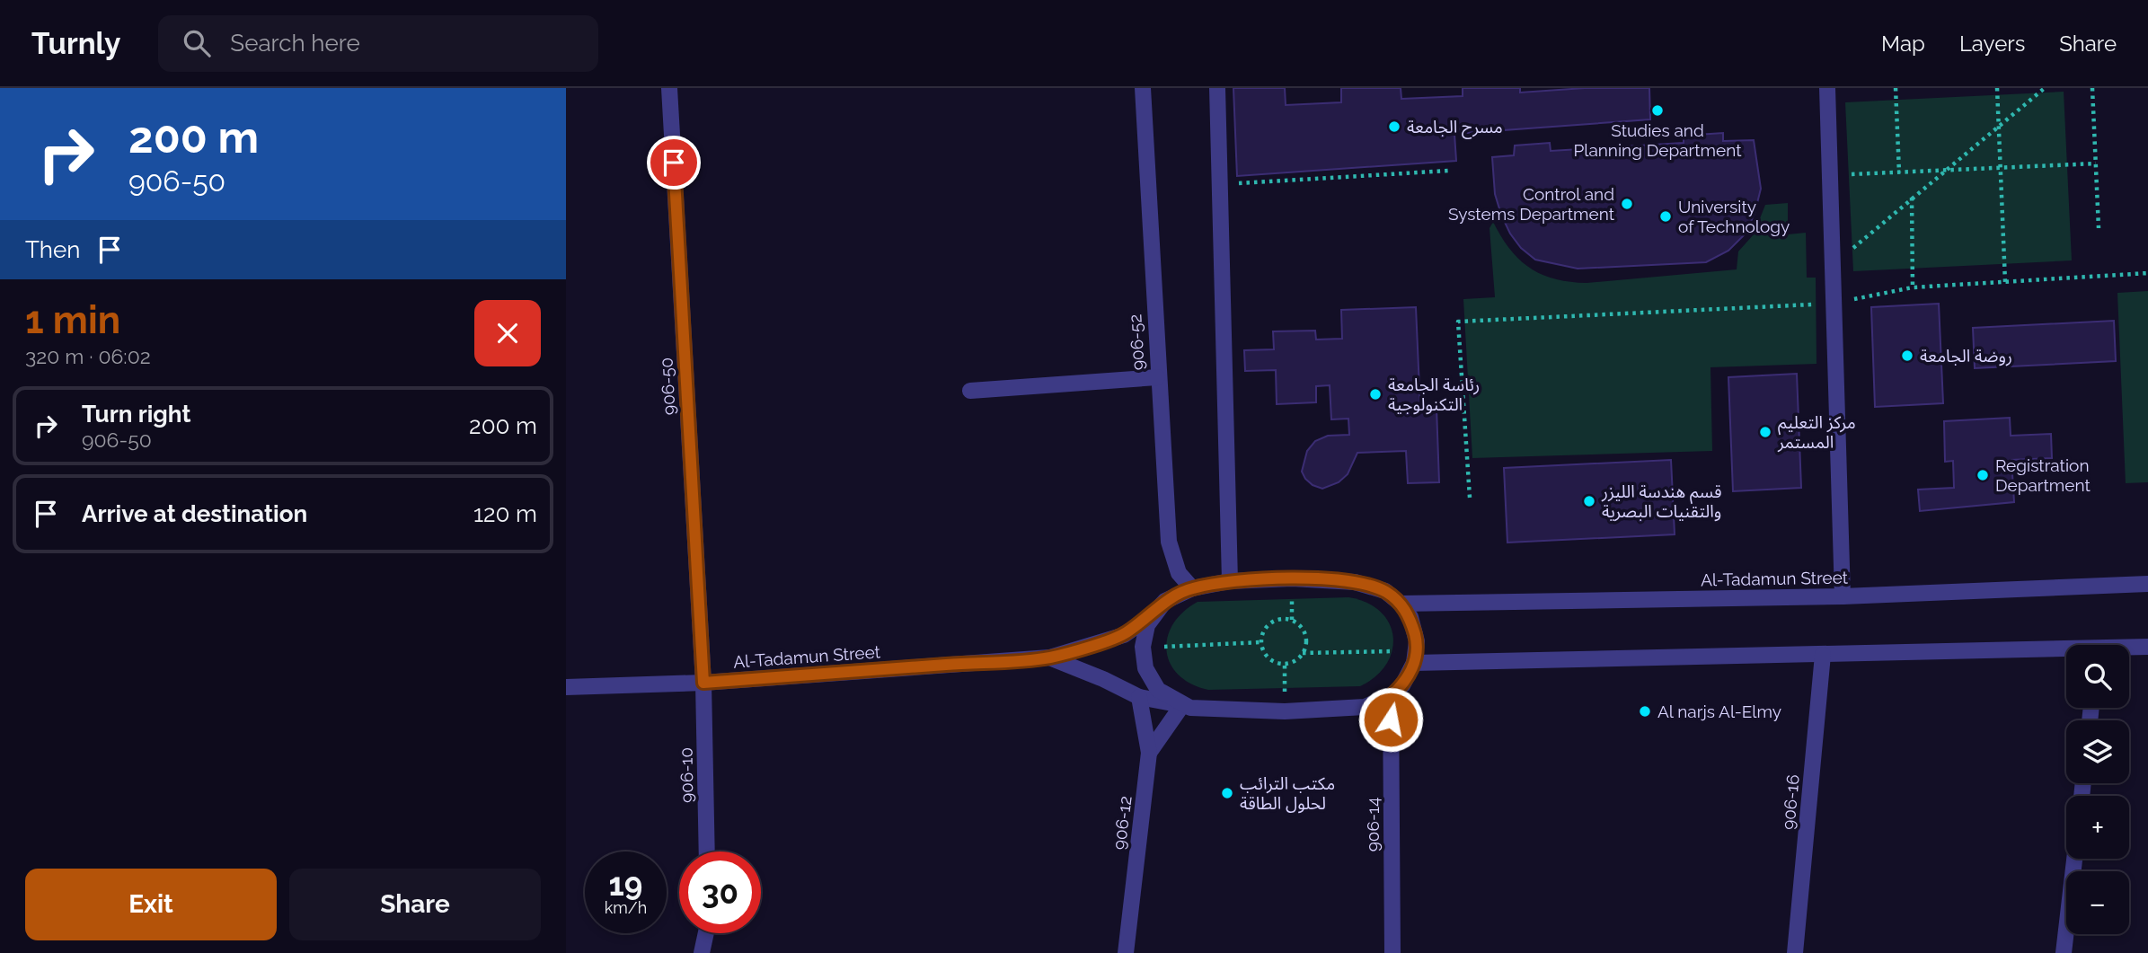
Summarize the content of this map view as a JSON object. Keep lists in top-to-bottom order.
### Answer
{
  "streets": {
    "street": [
      "906-52",
      "906-50",
      "Al-Tadamun Street",
      "906-10",
      "906-16",
      "906-12",
      "906-14"
    ]
  },
  "crossings": [
    ["906-52", "Al-Tadamun Street"],
    ["906-50", "Al-Tadamun Street"],
    ["906-50", "906-10"],
    ["Al-Tadamun Street", "906-10"],
    ["Al-Tadamun Street", "906-12"],
    ["Al-Tadamun Street", "906-14"]
  ],
  "places": [
    "Studies and Planning Department",
    "مسرح الجامعة",
    "Control and Systems Department",
    "University of Technology",
    "روضة الجامعة",
    "رئاسة الجامعة التكنولوجية",
    "مركز التعليم المستمر",
    "Registration Department",
    "قسم هندسة الليزر والتقنيات البصرية",
    "Al narjs Al-Elmy",
    "مكتب الترائب لحلول الطاقة"
  ],
  "page": {
    "header": "Turnly",
    "search": "Search here",
    "nav": ["Map", "Layers", "Share"],
    "turn": ["200 m", "906-50"],
    "then": "Then",
    "heading": ["1 min", "320 m · 06:02"],
    "list": [
      {
        "name": "Turn right",
        "note": "906-50",
        "value": "200 m"
      },
      {
        "name": "Arrive at destination",
        "value": "120 m"
      }
    ],
    "map_buttons": ["+", "−"],
    "speed": "19 km/h",
    "limit": "30",
    "buttons": ["Exit", "Share"]
  }
}
